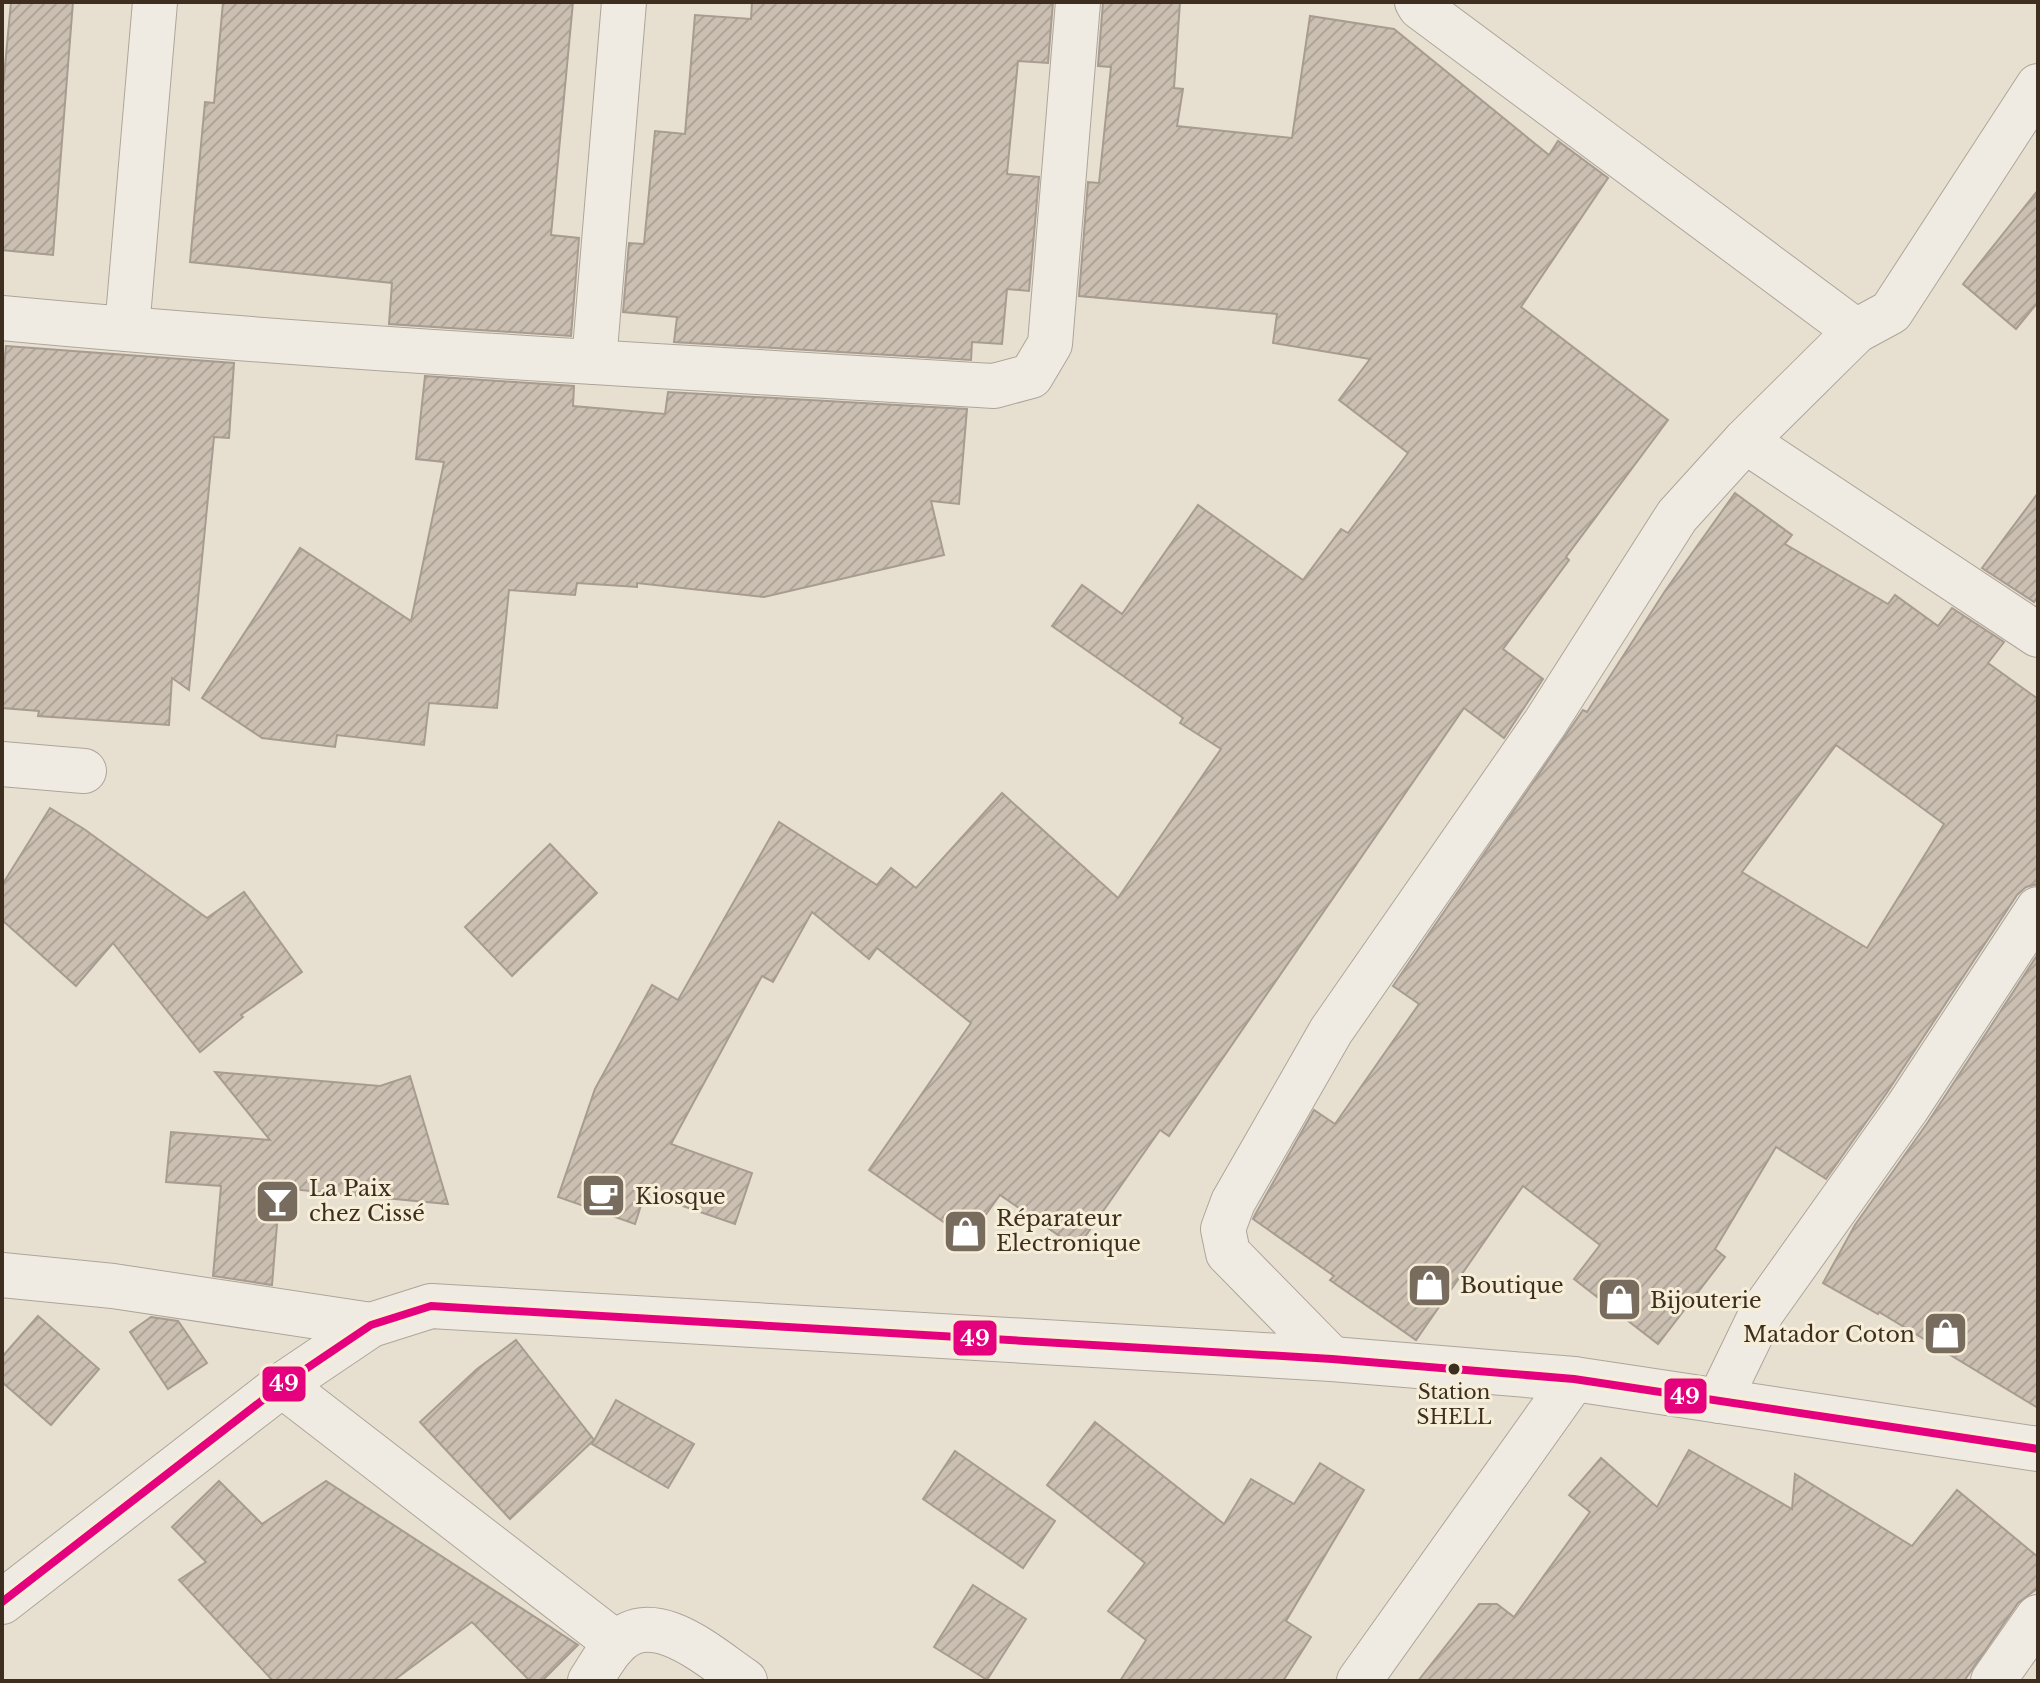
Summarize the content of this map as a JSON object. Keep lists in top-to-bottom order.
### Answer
{
  "places": {
    "cafe": ["Kiosque"],
    "bar": ["La Paix chez Cissé"],
    "shop": [
      "Réparateur Electronique",
      "Boutique",
      "Bijouterie",
      "Matador Coton"
    ],
    "other": ["Station SHELL"]
  },
  "lines": ["transit line 49"]
}
